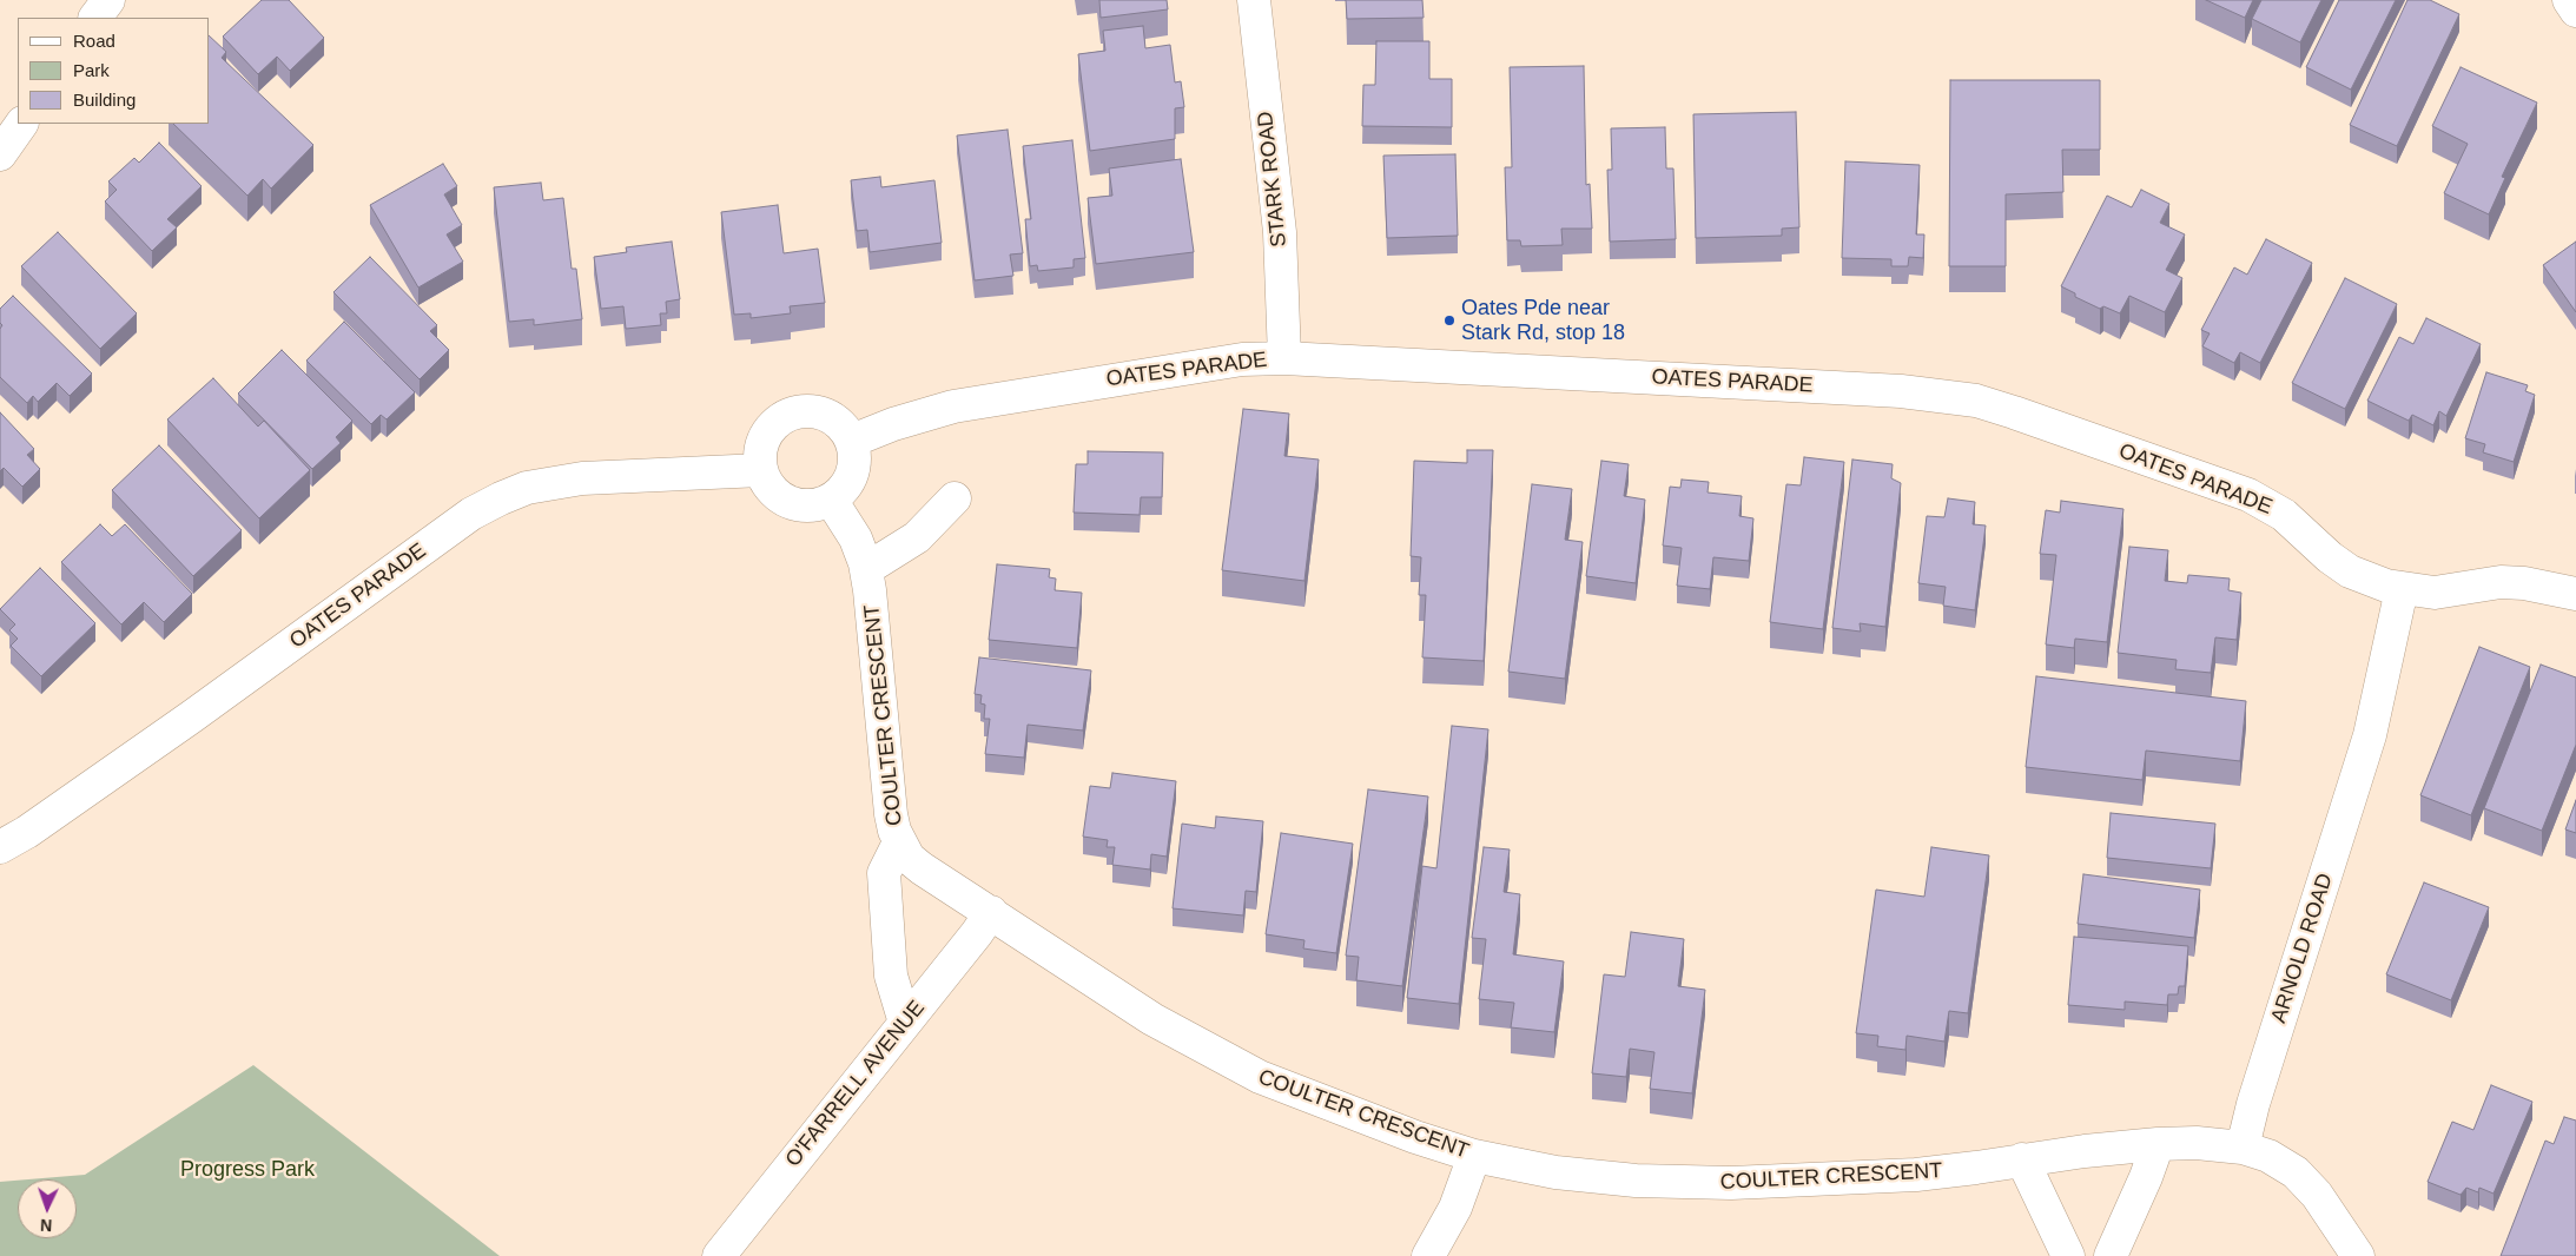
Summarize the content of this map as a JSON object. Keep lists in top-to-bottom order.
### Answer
{
  "streets": {
    "street": [
      "STARK ROAD",
      "OATES PARADE",
      "COULTER CRESCENT",
      "ARNOLD ROAD",
      "O'FARRELL AVENUE"
    ]
  },
  "crossings": [
    ["STARK ROAD", "OATES PARADE"],
    ["OATES PARADE", "COULTER CRESCENT"],
    ["OATES PARADE", "ARNOLD ROAD"],
    ["COULTER CRESCENT", "ARNOLD ROAD"],
    ["COULTER CRESCENT", "O'FARRELL AVENUE"]
  ],
  "parks": ["Progress Park"],
  "places": ["Oates Pde near Stark Rd, stop 18"],
  "legend": ["Road", "Park", "Building"],
  "north": "bottom"
}
